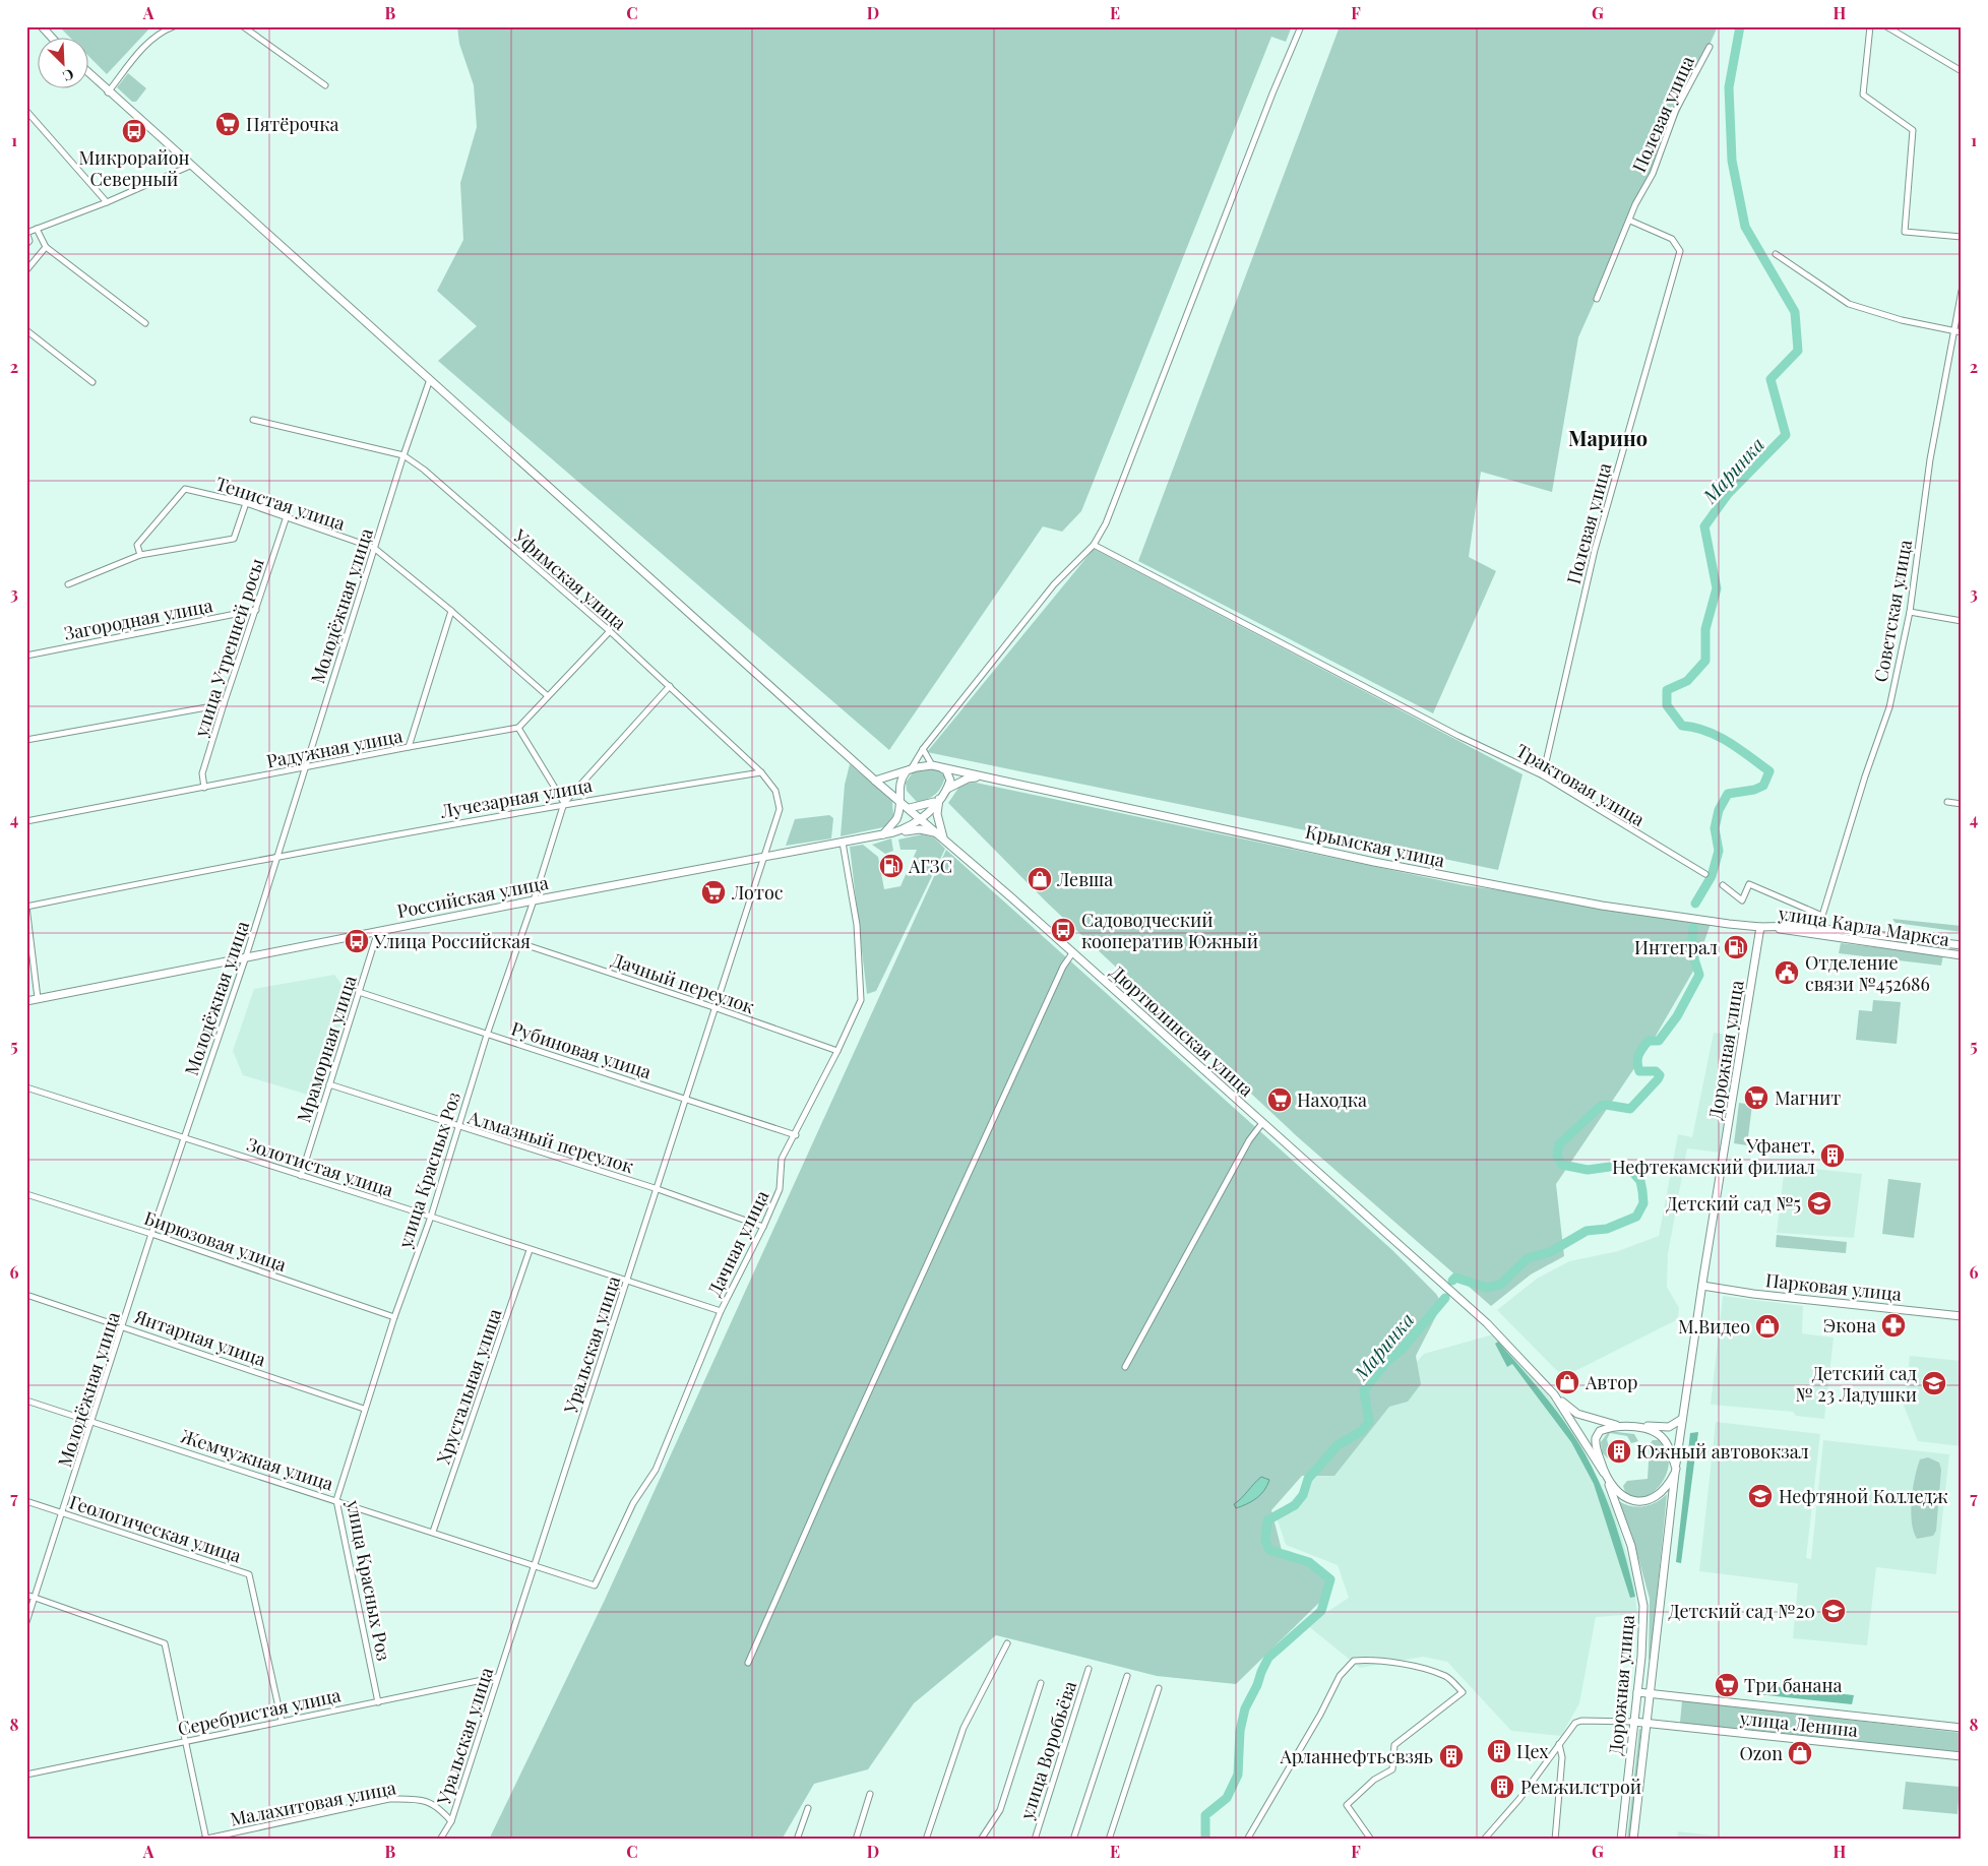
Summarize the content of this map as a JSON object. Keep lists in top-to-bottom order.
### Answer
{
  "streets": {
    "main road": [
      "Крымская улица",
      "Российская улица",
      "улица Карла Маркса",
      "Дюртюлинская улица",
      "Дорожная улица",
      "Парковая улица",
      "улица Ленина"
    ],
    "street": [
      "Полевая улица",
      "Тенистая улица",
      "Уфимская улица",
      "Молодёжная улица",
      "Советская улица",
      "Загородная улица",
      "улица Утренней росы",
      "Радужная улица",
      "Трактовая улица",
      "Лучезарная улица",
      "Дачный переулок",
      "Мраморная улица",
      "Рубиновая улица",
      "Алмазный переулок",
      "Золотистая улица",
      "улица Красных Роз",
      "Бирюзовая улица",
      "Дачная улица",
      "Янтарная улица",
      "Уральская улица",
      "Хрустальная улица",
      "Жемчужная улица",
      "Геологическая улица",
      "Серебристая улица",
      "улица Воробьёва",
      "Малахитовая улица"
    ]
  },
  "crossings": [
    ["Полевая улица", "Трактовая улица"],
    ["Тенистая улица", "Молодёжная улица"],
    ["Тенистая улица", "улица Утренней росы"],
    ["Уфимская улица", "Молодёжная улица"],
    ["Уфимская улица", "Лучезарная улица"],
    ["Уфимская улица", "Российская улица"],
    ["Уфимская улица", "улица Красных Роз"],
    ["Уфимская улица", "Уральская улица"],
    ["Молодёжная улица", "Радужная улица"],
    ["Молодёжная улица", "Лучезарная улица"],
    ["Молодёжная улица", "Российская улица"],
    ["Молодёжная улица", "Золотистая улица"],
    ["Молодёжная улица", "Бирюзовая улица"],
    ["Молодёжная улица", "Янтарная улица"],
    ["Молодёжная улица", "Жемчужная улица"],
    ["Молодёжная улица", "Геологическая улица"],
    ["Советская улица", "улица Карла Маркса"],
    ["Загородная улица", "улица Утренней росы"],
    ["улица Утренней росы", "Радужная улица"],
    ["Лучезарная улица", "улица Красных Роз"],
    ["Крымская улица", "улица Карла Маркса"],
    ["Крымская улица", "Дюртюлинская улица"],
    ["Крымская улица", "Дорожная улица"],
    ["Российская улица", "Дюртюлинская улица"],
    ["Российская улица", "Мраморная улица"],
    ["Российская улица", "улица Красных Роз"],
    ["Российская улица", "Дачная улица"],
    ["Российская улица", "Уральская улица"],
    ["улица Карла Маркса", "Дорожная улица"],
    ["Дачный переулок", "улица Красных Роз"],
    ["Дачный переулок", "Дачная улица"],
    ["Дачный переулок", "Уральская улица"],
    ["Дюртюлинская улица", "Дорожная улица"],
    ["Мраморная улица", "Рубиновая улица"],
    ["Мраморная улица", "Алмазный переулок"],
    ["Мраморная улица", "Золотистая улица"],
    ["Рубиновая улица", "улица Красных Роз"],
    ["Рубиновая улица", "Дачная улица"],
    ["Рубиновая улица", "Уральская улица"],
    ["Дорожная улица", "Парковая улица"],
    ["Дорожная улица", "улица Ленина"],
    ["Алмазный переулок", "улица Красных Роз"],
    ["Алмазный переулок", "Дачная улица"],
    ["Алмазный переулок", "Уральская улица"],
    ["Золотистая улица", "улица Красных Роз"],
    ["Золотистая улица", "Дачная улица"],
    ["Золотистая улица", "Уральская улица"],
    ["Золотистая улица", "Хрустальная улица"],
    ["улица Красных Роз", "Бирюзовая улица"],
    ["улица Красных Роз", "Янтарная улица"],
    ["улица Красных Роз", "Жемчужная улица"],
    ["улица Красных Роз", "Серебристая улица"],
    ["Дачная улица", "Жемчужная улица"],
    ["Уральская улица", "Жемчужная улица"],
    ["Уральская улица", "Серебристая улица"],
    ["Уральская улица", "Малахитовая улица"],
    ["Хрустальная улица", "Жемчужная улица"],
    ["Геологическая улица", "Серебристая улица"]
  ],
  "districts": ["Марино"],
  "water": ["Маринка"],
  "places": {
    "supermarket": [
      "Пятёрочка",
      "Лотос",
      "Магнит",
      "Находка",
      "Три банана"
    ],
    "bus stop": ["Микрорайон Северный", "Садоводческий кооператив Южный", "Улица Российская"],
    "fuel station": ["АГЗС", "Интеграл"],
    "shop": [
      "Левша",
      "М.Видео",
      "Автор",
      "Ozon"
    ],
    "public building": ["Отделение связи №452686"],
    "building": [
      "Уфанет, Нефтекамский филиал",
      "Южный автовокзал",
      "Цех",
      "Арланнефтьсвзяь",
      "Ремжилстрой"
    ],
    "school or university": [
      "Детский сад №5",
      "Детский сад № 23 Ладушки",
      "Нефтяной Колледж",
      "Детский сад №20"
    ],
    "pharmacy": ["Экона"]
  },
  "north": "bottom right",
  "grid": {
    "columns": [
      "A",
      "B",
      "C",
      "D",
      "E",
      "F",
      "G",
      "H"
    ],
    "rows": [
      "1",
      "2",
      "3",
      "4",
      "5",
      "6",
      "7",
      "8"
    ]
  }
}
